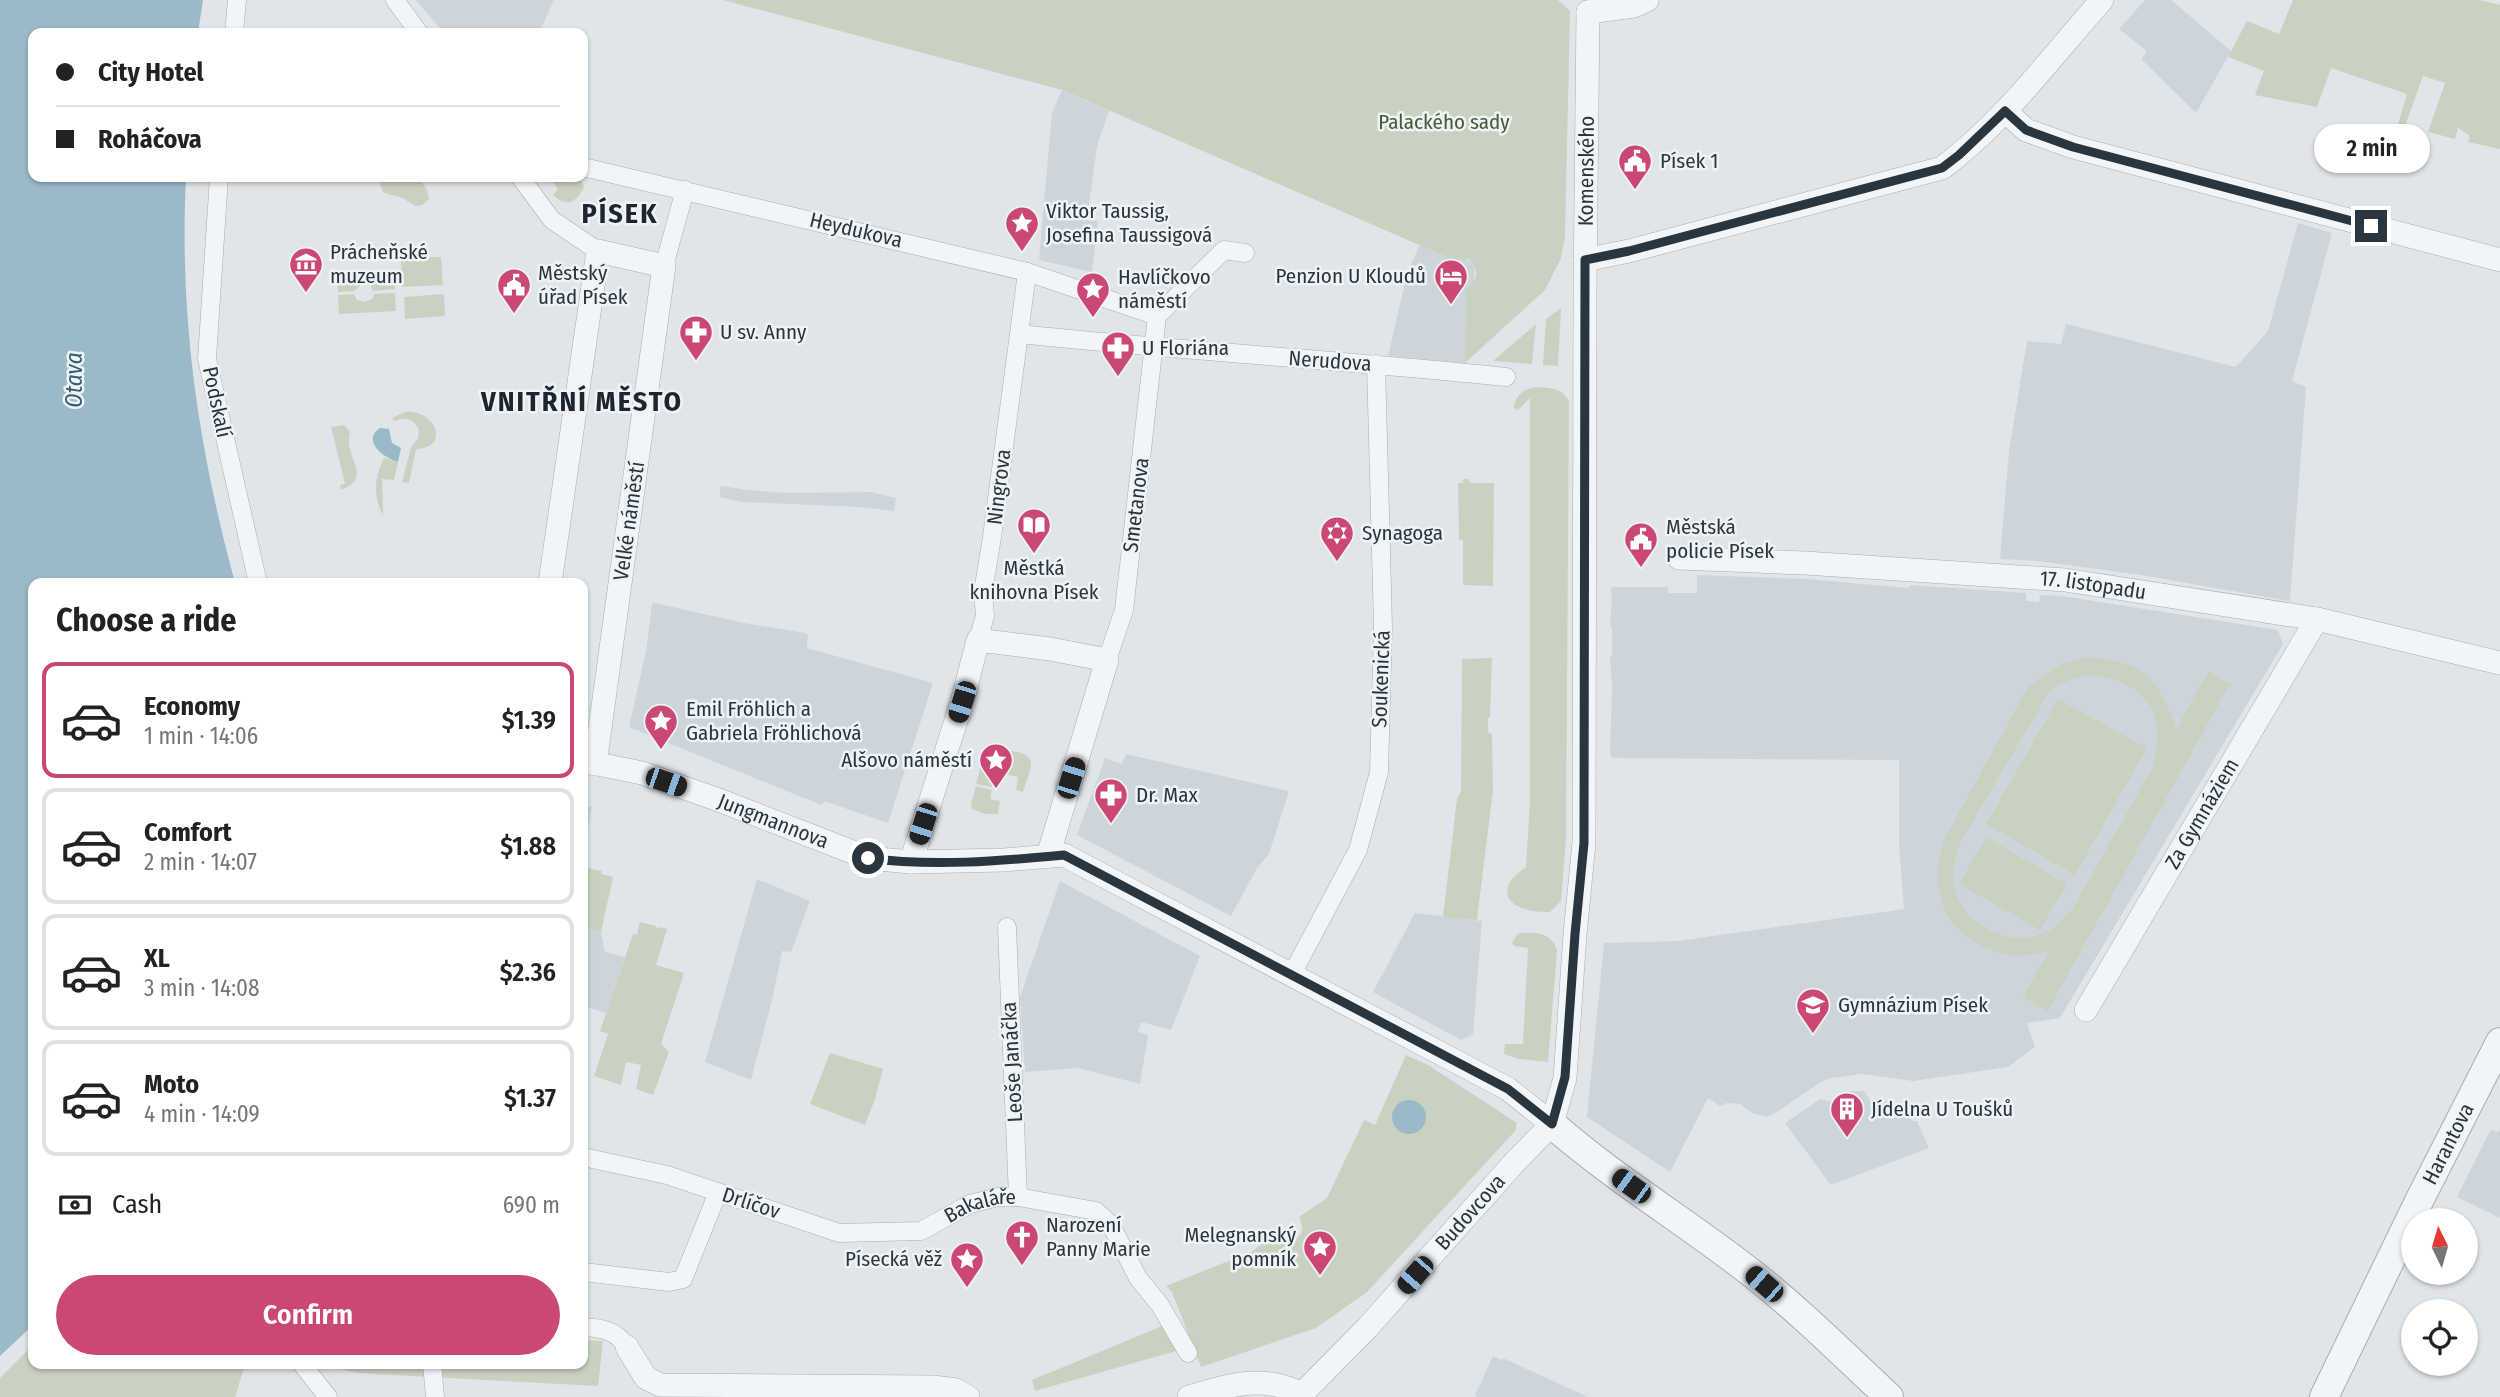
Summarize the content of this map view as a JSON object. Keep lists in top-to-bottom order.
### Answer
{
  "streets": {
    "street": [
      "Komenského",
      "Heydukova",
      "Nerudova",
      "Podskalí",
      "Ningrova",
      "Smetanova",
      "Velké náměstí",
      "17. listopadu",
      "Soukenická",
      "Za Gymnáziem",
      "Jungmannova",
      "Leoše Janáčka",
      "Harantova",
      "Drlíčov",
      "Bakaláře",
      "Budovcova"
    ]
  },
  "crossings": [
    ["Komenského", "Budovcova"],
    ["Heydukova", "Velké náměstí"],
    ["Nerudova", "Smetanova"],
    ["Nerudova", "Soukenická"],
    ["Velké náměstí", "Jungmannova"],
    ["17. listopadu", "Za Gymnáziem"],
    ["Leoše Janáčka", "Bakaláře"],
    ["Drlíčov", "Bakaláře"]
  ],
  "districts": ["PÍSEK", "VNITŘNÍ MĚSTO"],
  "water": ["Otava"],
  "parks": ["Palackého sady"],
  "places": {
    "public building": ["Písek 1", "Městský úřad Písek", "Městská policie Písek"],
    "place": [
      "Viktor Taussig, Josefina Taussigová",
      "Havlíčkovo náměstí",
      "Emil Fröhlich a Gabriela Fröhlichová",
      "Alšovo náměstí",
      "Melegnanský pomník",
      "Písecká věž"
    ],
    "museum": ["Prácheňské muzeum"],
    "hotel": ["Penzion U Kloudů"],
    "pharmacy": ["U sv. Anny", "U Floriána", "Dr. Max"],
    "library": ["Městká knihovna Písek"],
    "synagogue": ["Synagoga"],
    "school or university": ["Gymnázium Písek"],
    "building": ["Jídelna U Toušků"],
    "church": ["Narození Panny Marie"]
  },
  "north": "top",
  "page": {
    "banner": ["City Hotel", "Roháčova"],
    "bubble": "2 min",
    "heading": "Choose a ride",
    "list": [
      {
        "name": "Economy",
        "note": "1 min · 14:06",
        "value": "$1.39"
      },
      {
        "name": "Comfort",
        "note": "2 min · 14:07",
        "value": "$1.88"
      },
      {
        "name": "XL",
        "note": "3 min · 14:08",
        "value": "$2.36"
      },
      {
        "name": "Moto",
        "note": "4 min · 14:09",
        "value": "$1.37"
      }
    ],
    "pay": ["Cash", "690 m"],
    "buttons": "Confirm"
  }
}
